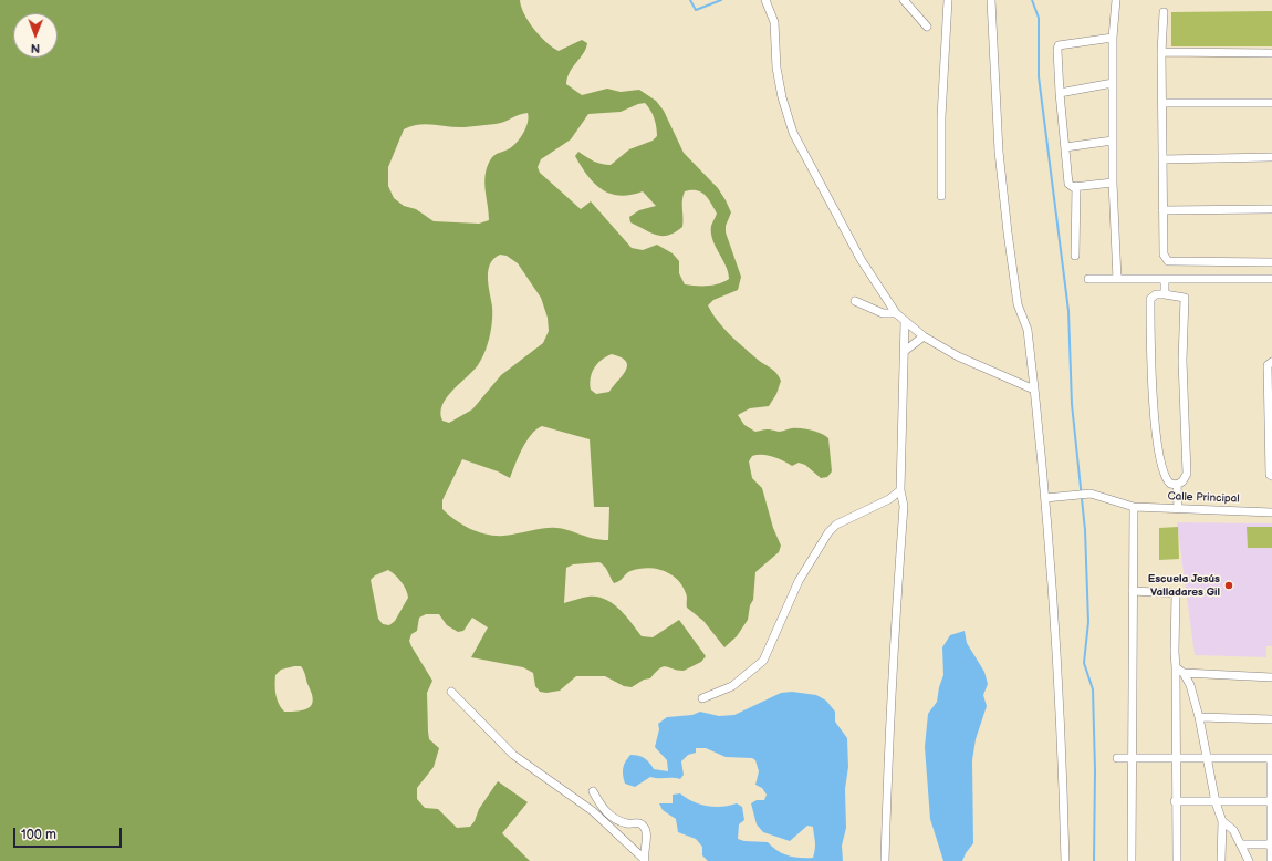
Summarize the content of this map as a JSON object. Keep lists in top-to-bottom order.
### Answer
{
  "streets": {
    "street": ["Calle Principal"]
  },
  "places": ["Escuela Jesús Valladares Gil"],
  "scale_bar": "100 m",
  "north": "bottom"
}
